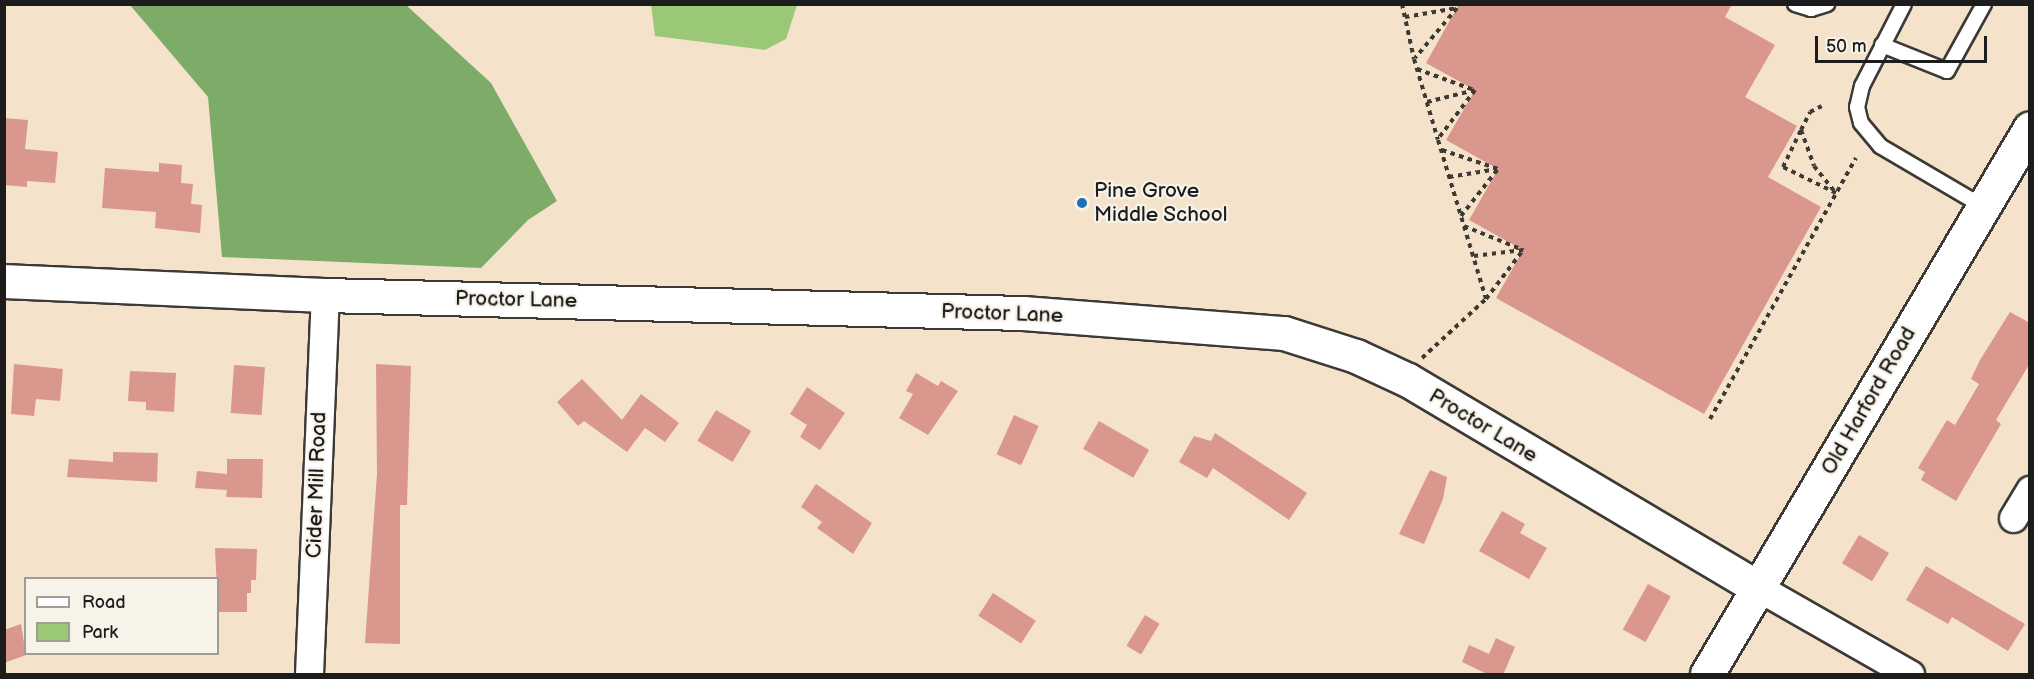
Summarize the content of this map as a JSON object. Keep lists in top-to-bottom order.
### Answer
{
  "streets": {
    "street": ["Proctor Lane", "Old Harford Road", "Cider Mill Road"]
  },
  "crossings": [
    ["Proctor Lane", "Old Harford Road"],
    ["Proctor Lane", "Cider Mill Road"]
  ],
  "places": ["Pine Grove Middle School"],
  "legend": ["Road", "Park"],
  "scale_bar": "50 m"
}
